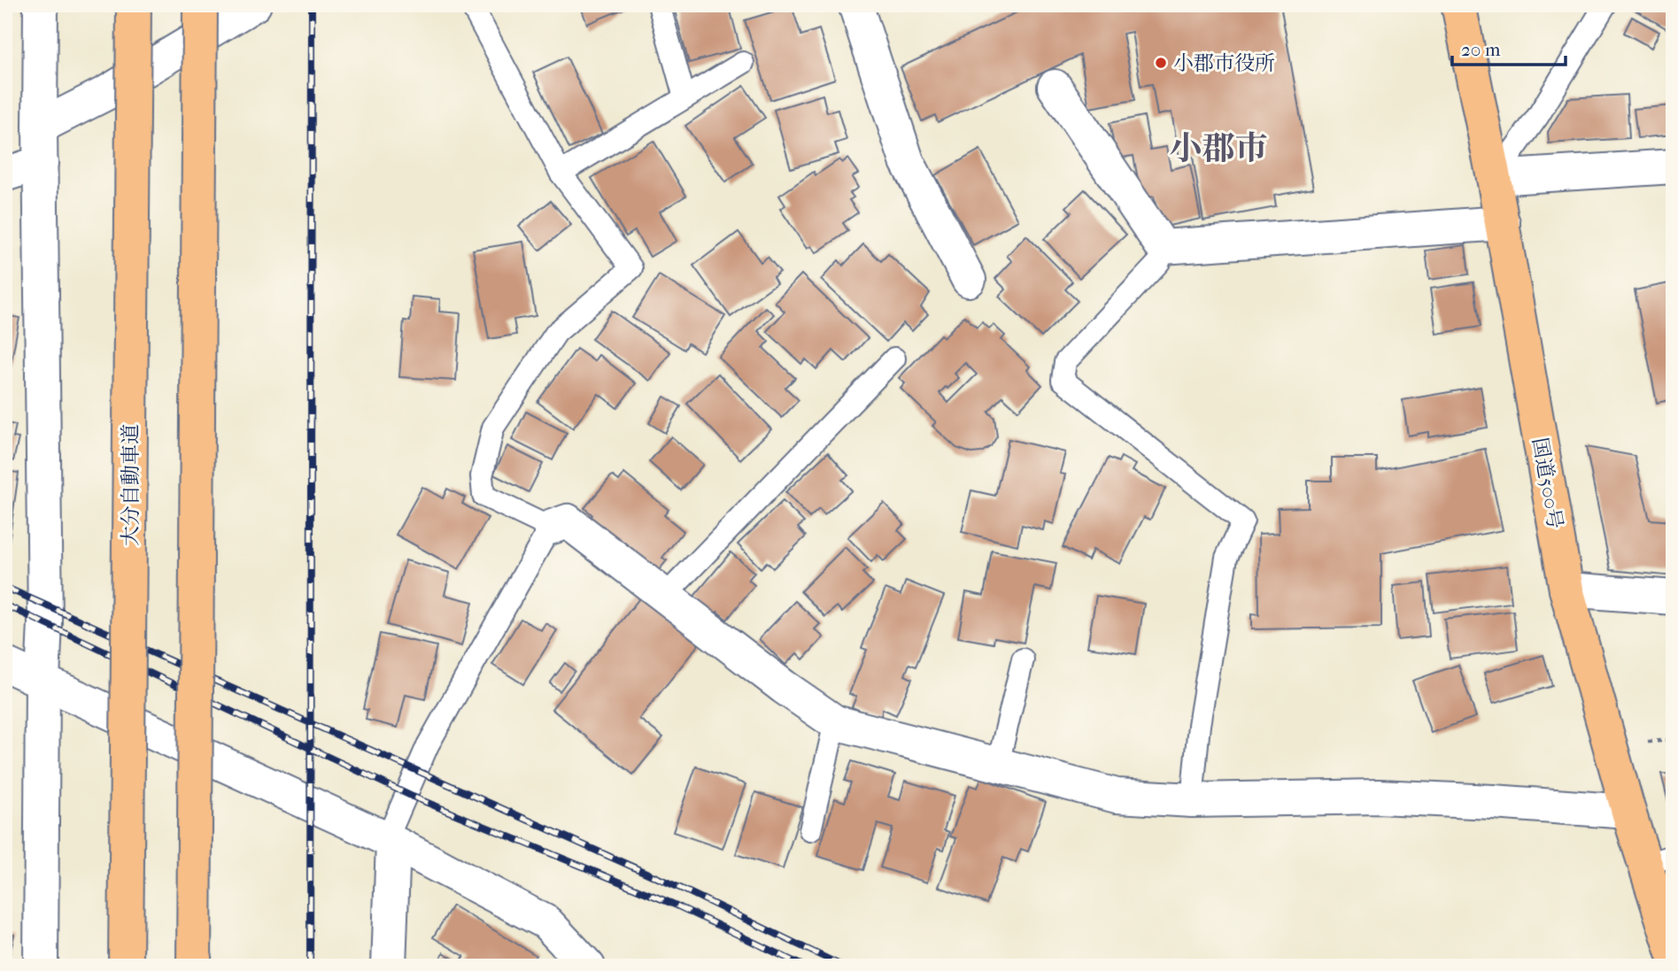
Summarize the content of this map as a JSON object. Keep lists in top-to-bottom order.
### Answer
{
  "streets": {
    "highway": ["国道500号", "大分自動車道"]
  },
  "districts": ["小郡市"],
  "places": ["小郡市役所"],
  "scale_bar": "20 m"
}
